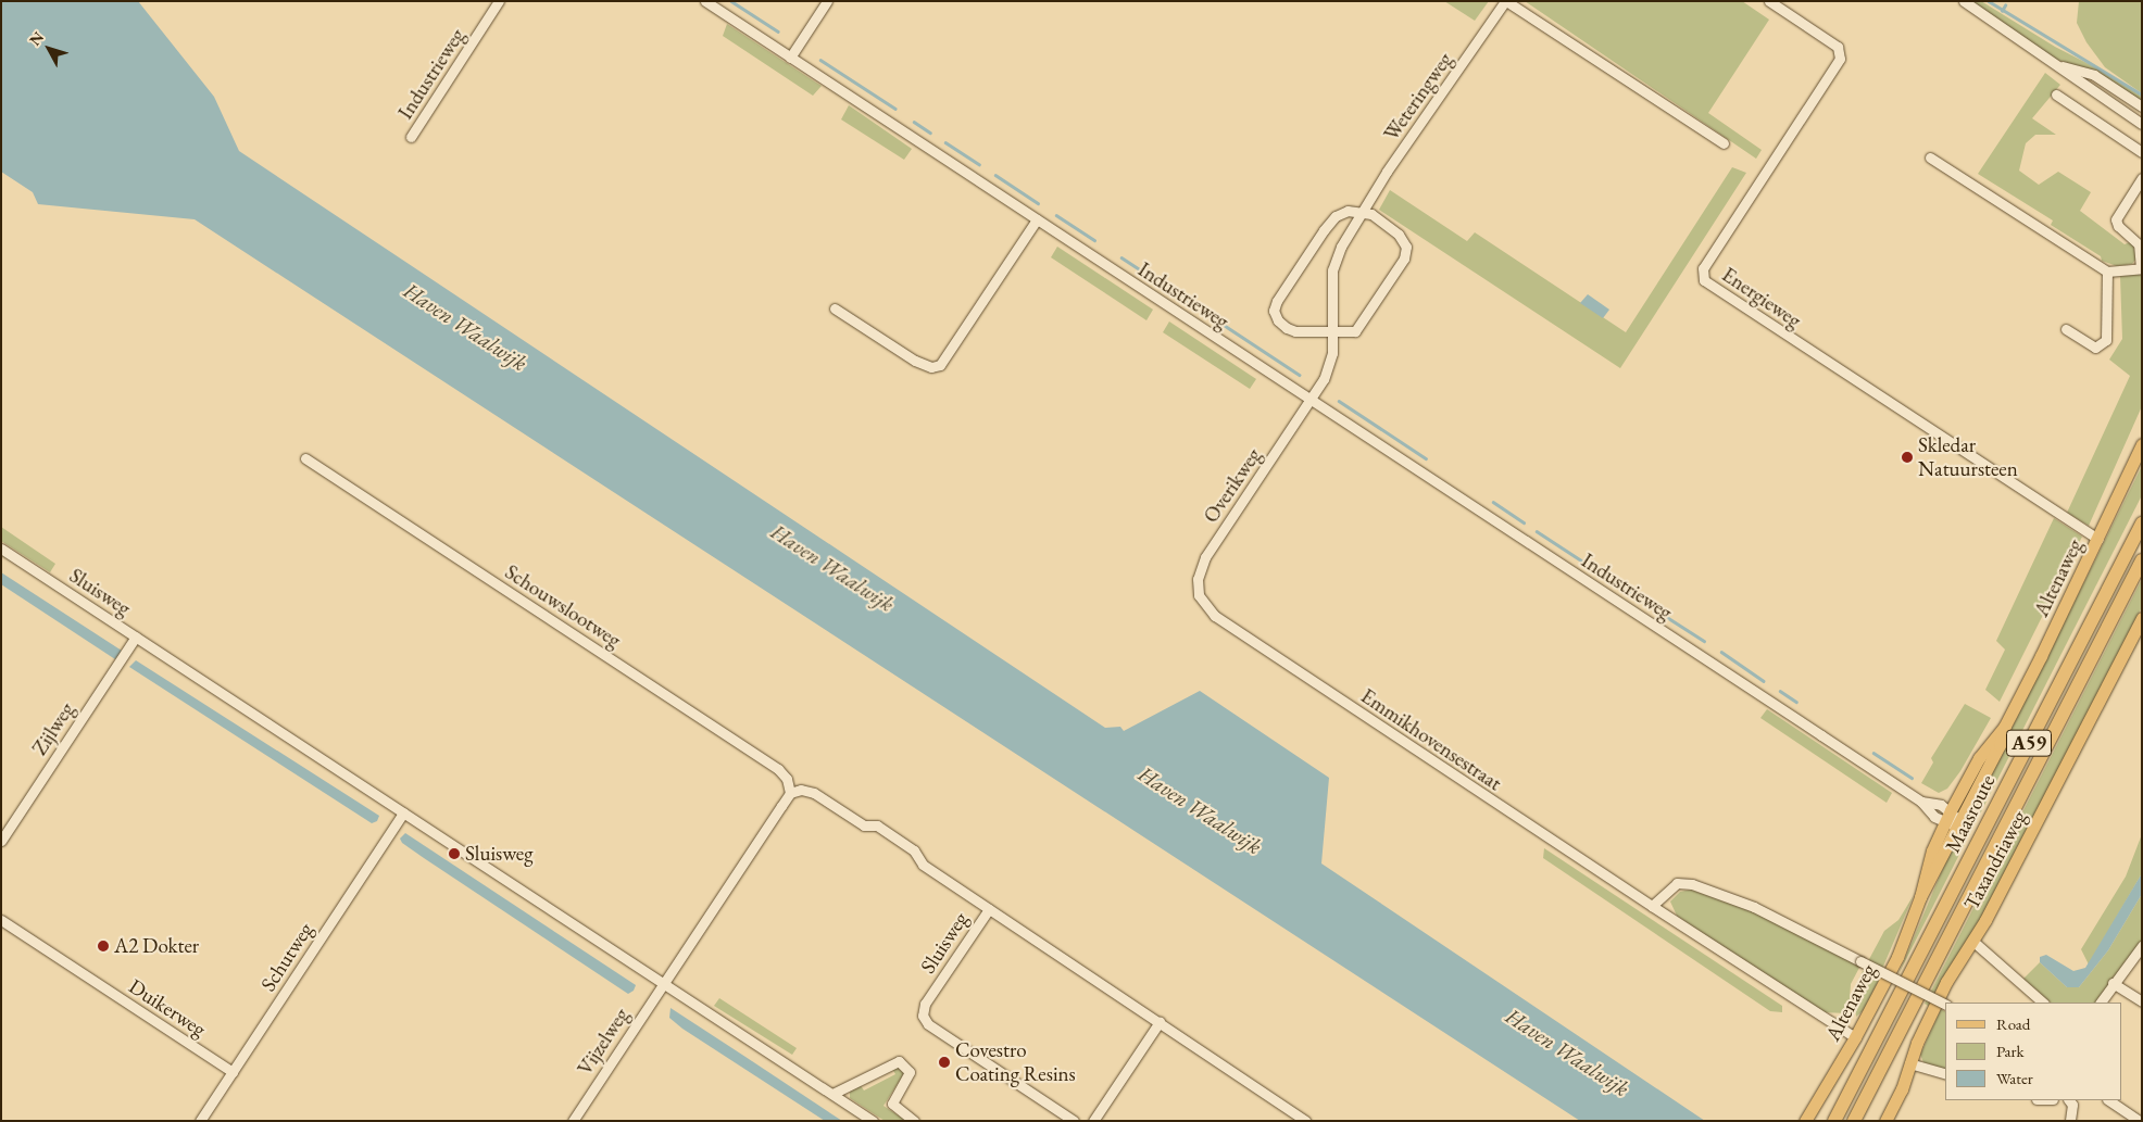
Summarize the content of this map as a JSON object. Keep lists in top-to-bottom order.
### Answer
{
  "streets": {
    "highway": ["A59", "Maasroute"],
    "main road": ["Altenaweg", "Taxandriaweg"],
    "street": [
      "Industrieweg",
      "Weteringweg",
      "Energieweg",
      "Overikweg",
      "Sluisweg",
      "Schouwslootweg",
      "Zijlweg",
      "Emmikhovensestraat",
      "Schutweg",
      "Duikerweg",
      "Vijzelweg"
    ]
  },
  "crossings": [
    ["Industrieweg", "Overikweg"],
    ["Industrieweg", "Altenaweg"],
    ["Energieweg", "Altenaweg"],
    ["Overikweg", "Emmikhovensestraat"],
    ["Altenaweg", "Emmikhovensestraat"],
    ["Sluisweg", "Zijlweg"],
    ["Sluisweg", "Schutweg"],
    ["Sluisweg", "Vijzelweg"],
    ["Schutweg", "Duikerweg"]
  ],
  "water": ["Haven Waalwijk"],
  "places": [
    "Skledar Natuursteen",
    "Sluisweg",
    "A2 Dokter",
    "Covestro Coating Resins"
  ],
  "legend": ["Road", "Park", "Water"],
  "north": "top left"
}
